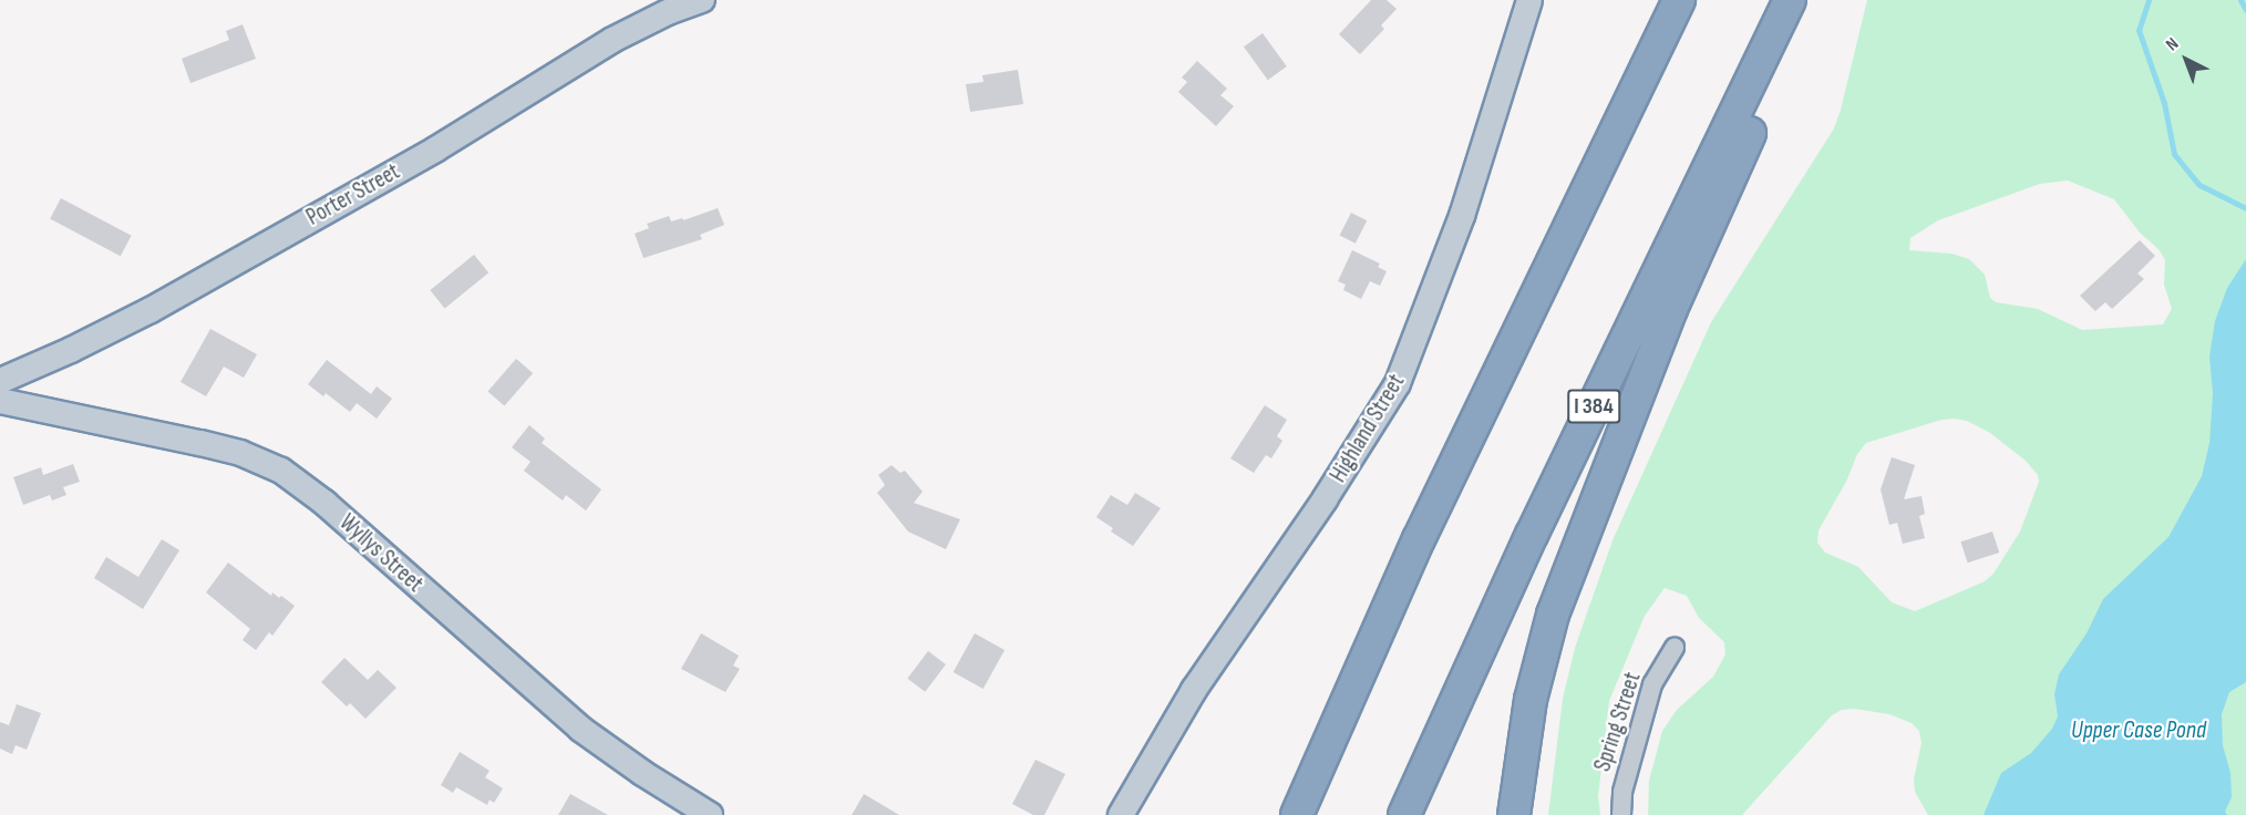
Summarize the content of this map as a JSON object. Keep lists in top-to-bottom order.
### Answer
{
  "streets": {
    "highway": ["I 384"],
    "street": [
      "Porter Street",
      "Highland Street",
      "Wyllys Street",
      "Spring Street"
    ]
  },
  "water": ["Upper Case Pond"],
  "north": "top left"
}
